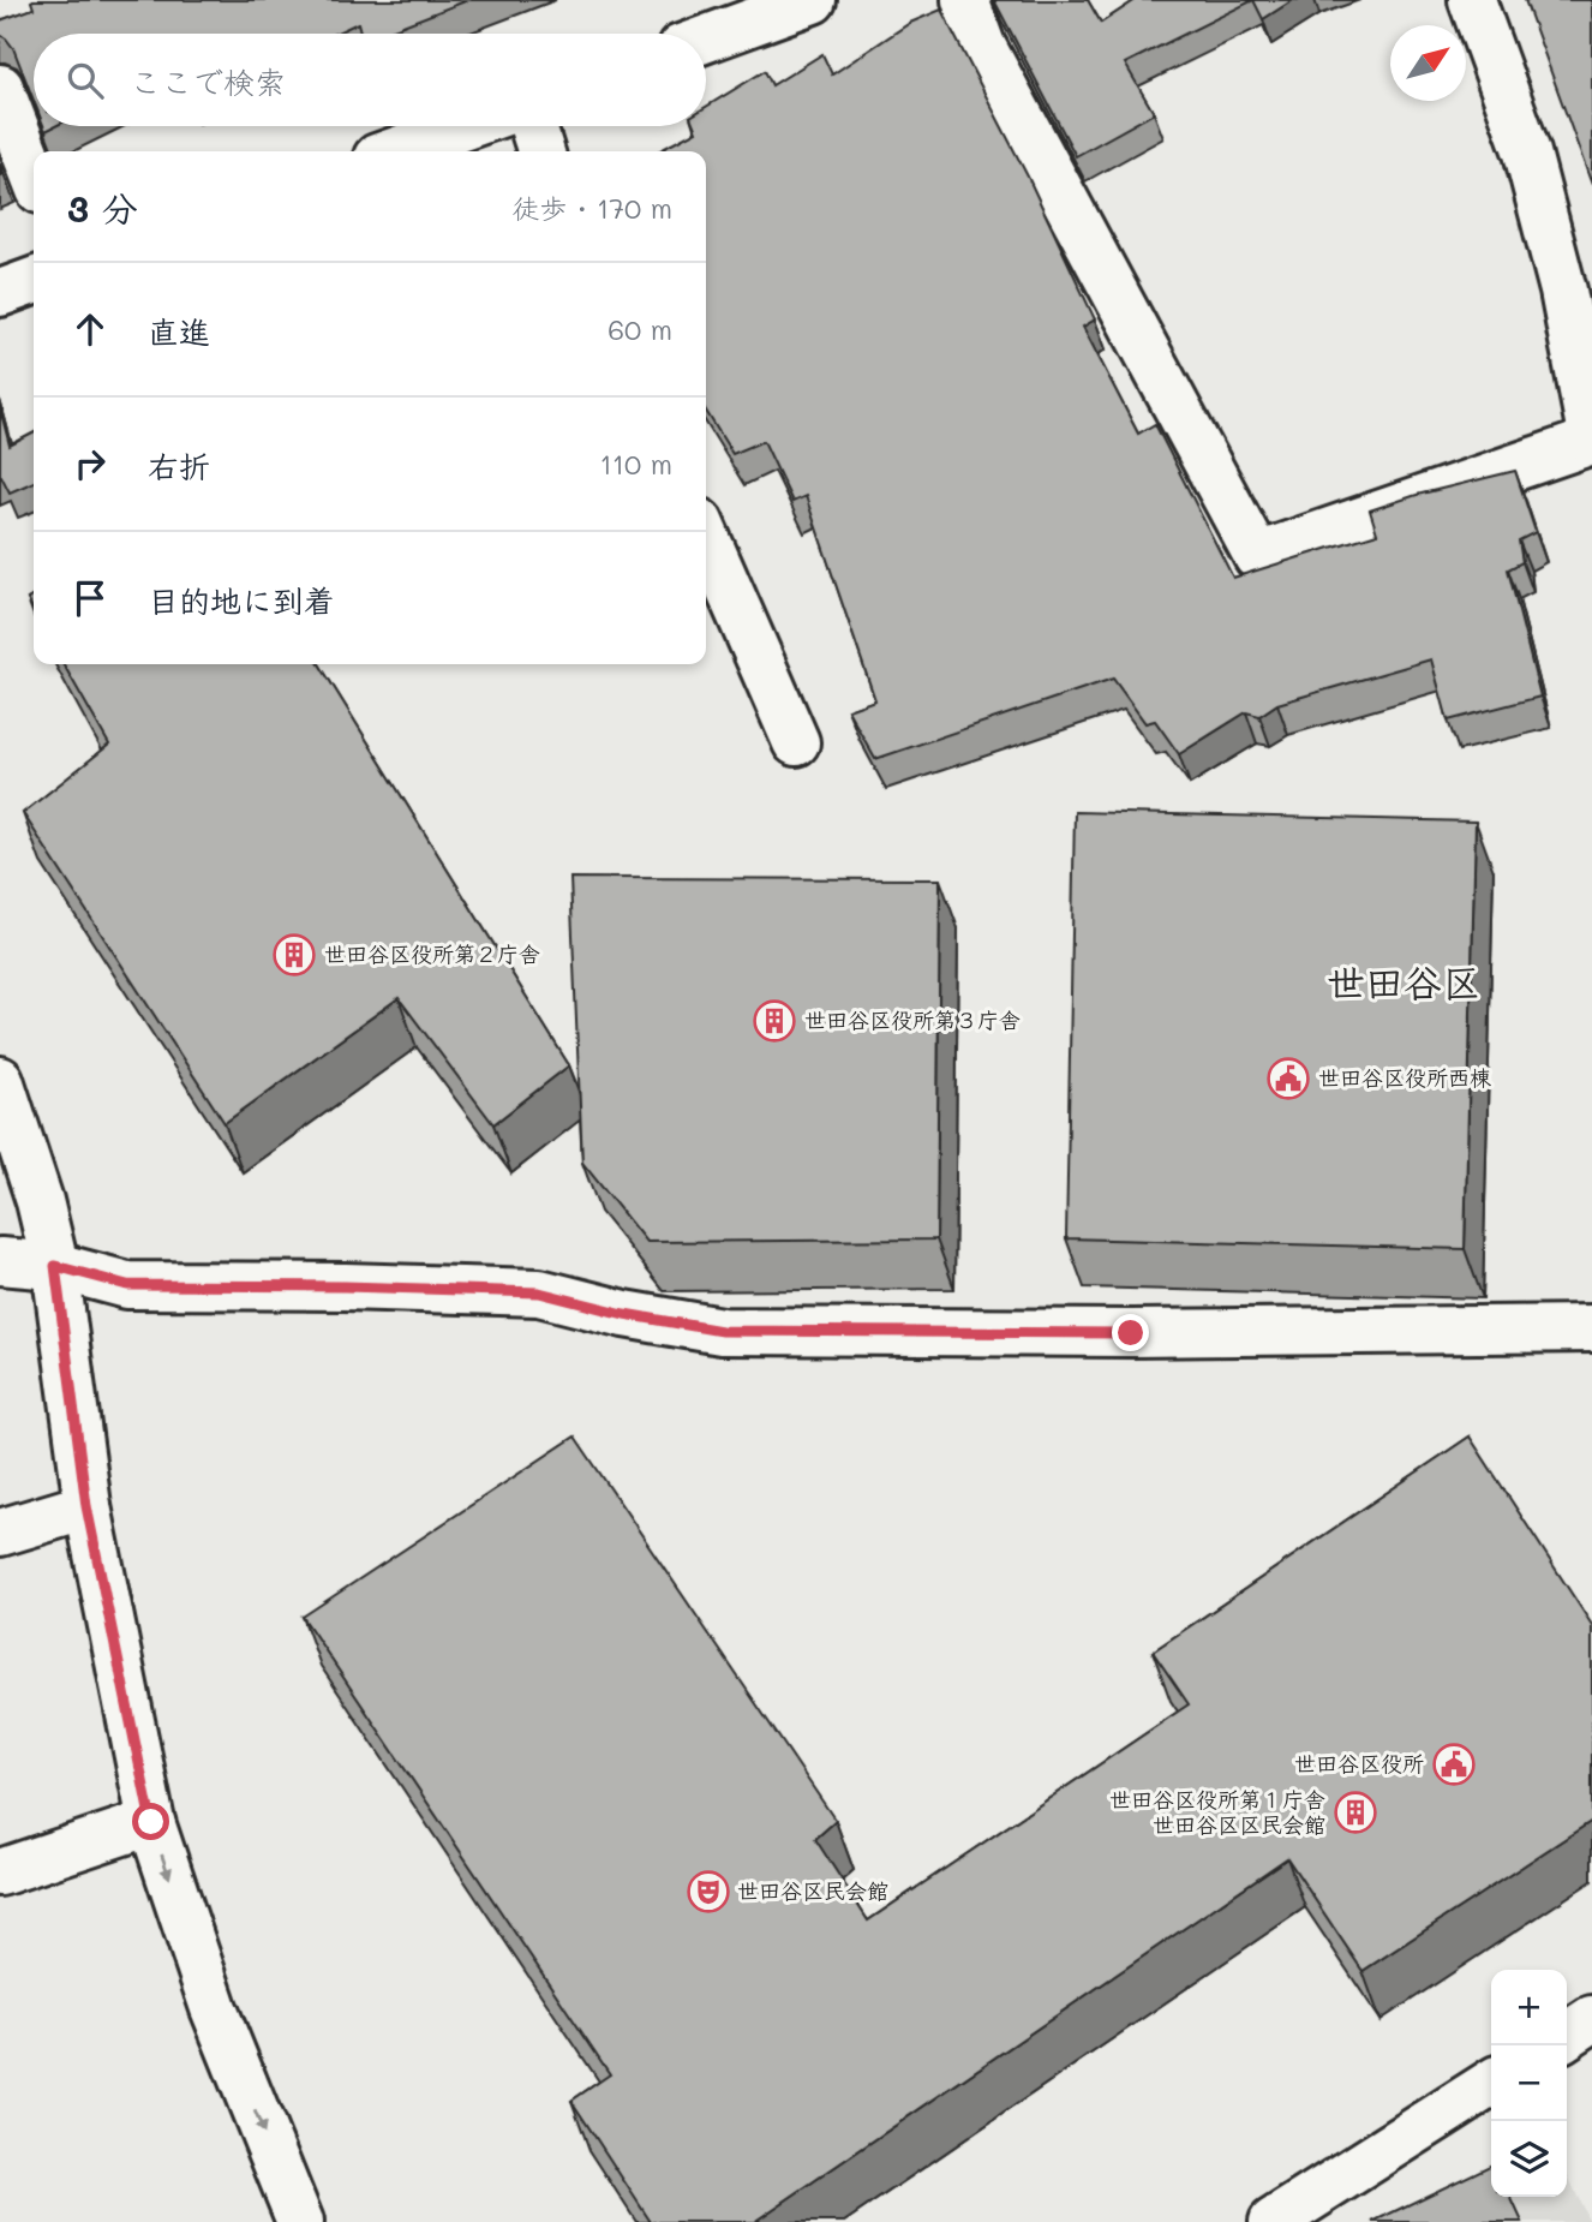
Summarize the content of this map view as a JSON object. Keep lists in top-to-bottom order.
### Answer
{
  "districts": ["世田谷区"],
  "places": {
    "building": ["世田谷区役所第２庁舎", "世田谷区役所第３庁舎", "世田谷区役所第１庁舎 世田谷区区民会館"],
    "public building": ["世田谷区役所西棟", "世田谷区役所"],
    "theatre": ["世田谷区民会館"]
  },
  "north": "top right",
  "page": {
    "search": "ここで検索",
    "heading": ["3 分", "徒歩 · 170 m"],
    "list": [
      ["直進", "60 m"],
      ["右折", "110 m"],
      "目的地に到着"
    ],
    "map_buttons": ["+", "−"]
  }
}
